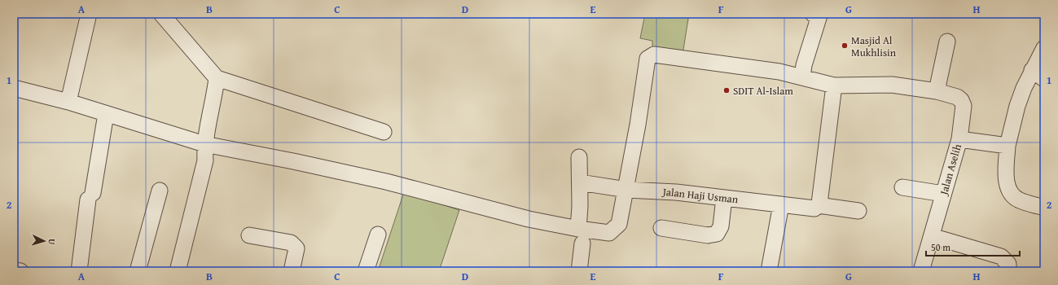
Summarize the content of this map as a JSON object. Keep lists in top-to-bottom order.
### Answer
{
  "streets": {
    "street": ["Jalan Aselih", "Jalan Haji Usman"]
  },
  "places": ["Masjid Al Mukhlisin", "SDIT Al-Islam"],
  "scale_bar": "50 m",
  "north": "right",
  "grid": {
    "columns": [
      "A",
      "B",
      "C",
      "D",
      "E",
      "F",
      "G",
      "H"
    ],
    "rows": ["1", "2"]
  }
}
